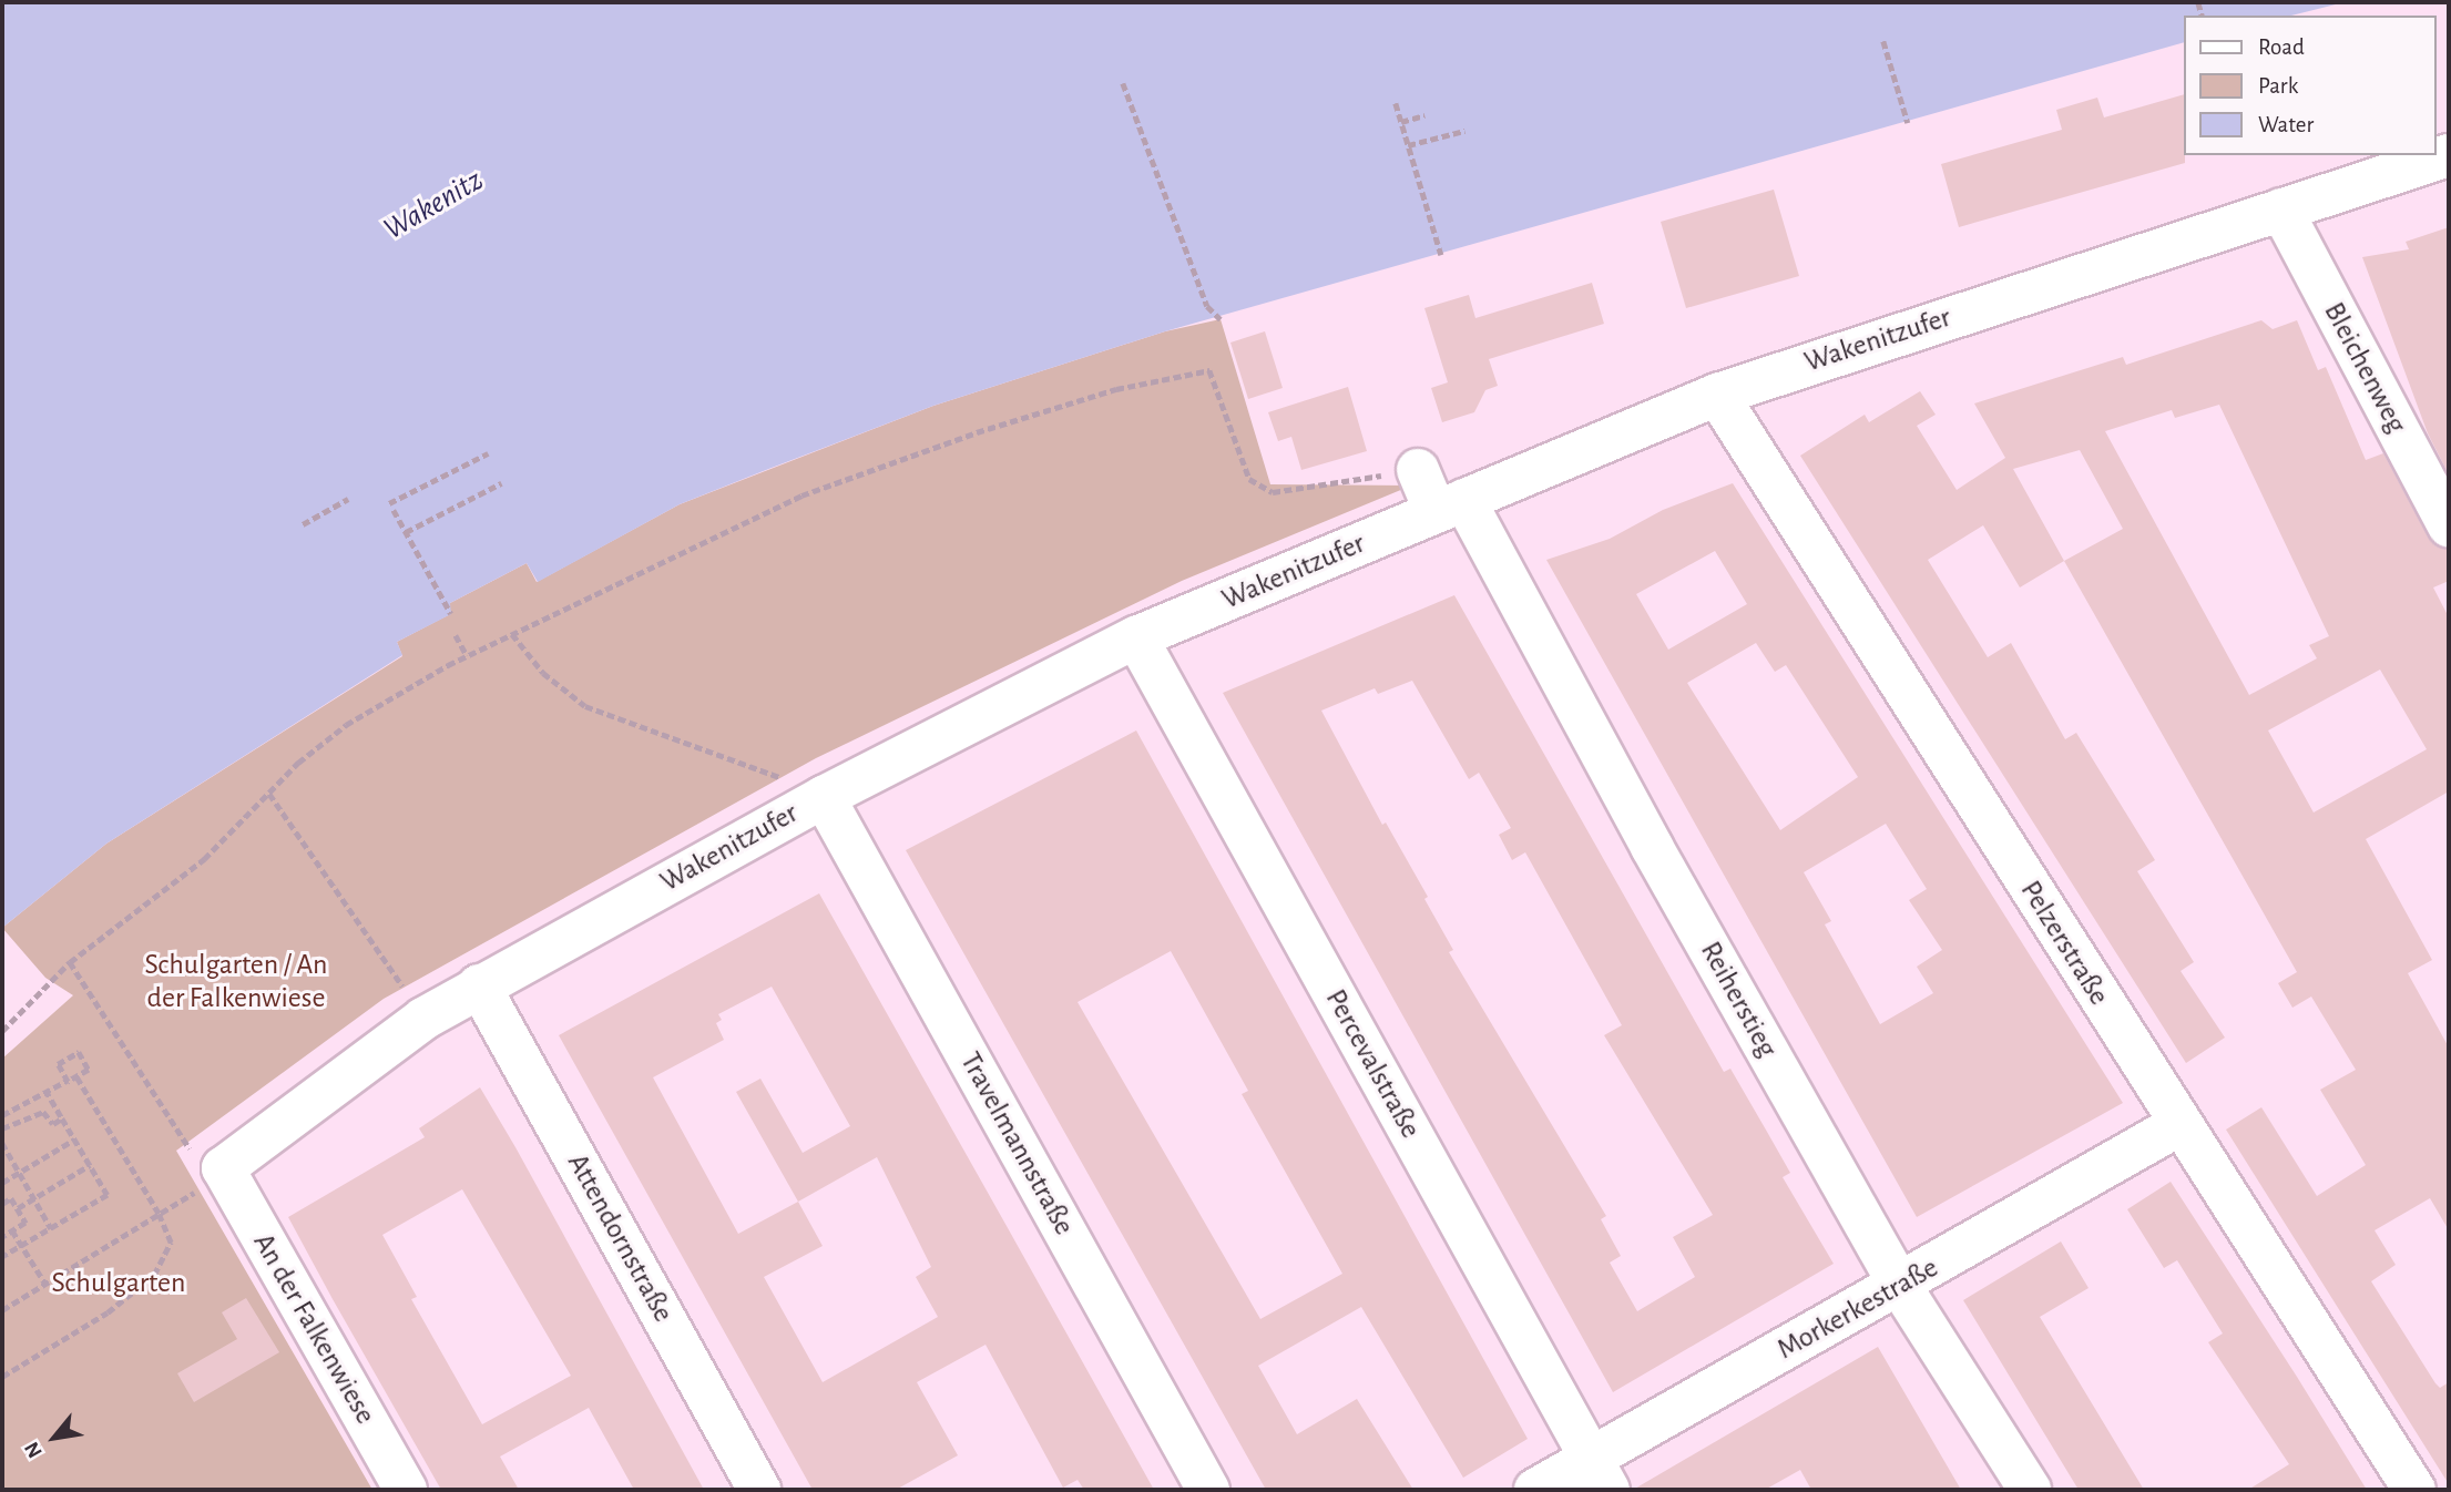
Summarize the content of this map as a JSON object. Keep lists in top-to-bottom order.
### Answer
{
  "streets": {
    "street": [
      "Wakenitzufer",
      "Bleichenweg",
      "Pelzerstraße",
      "Reiherstieg",
      "Percevalstraße",
      "Travelmannstraße",
      "Attendornstraße",
      "Morkerkestraße",
      "An der Falkenwiese"
    ]
  },
  "crossings": [
    ["Wakenitzufer", "Bleichenweg"],
    ["Wakenitzufer", "Pelzerstraße"],
    ["Wakenitzufer", "Reiherstieg"],
    ["Wakenitzufer", "Percevalstraße"],
    ["Wakenitzufer", "Travelmannstraße"],
    ["Wakenitzufer", "Attendornstraße"],
    ["Wakenitzufer", "An der Falkenwiese"],
    ["Pelzerstraße", "Morkerkestraße"],
    ["Reiherstieg", "Morkerkestraße"],
    ["Percevalstraße", "Morkerkestraße"]
  ],
  "water": ["Wakenitz"],
  "parks": ["Schulgarten / An der Falkenwiese", "Schulgarten"],
  "legend": ["Road", "Park", "Water"],
  "north": "bottom left"
}
